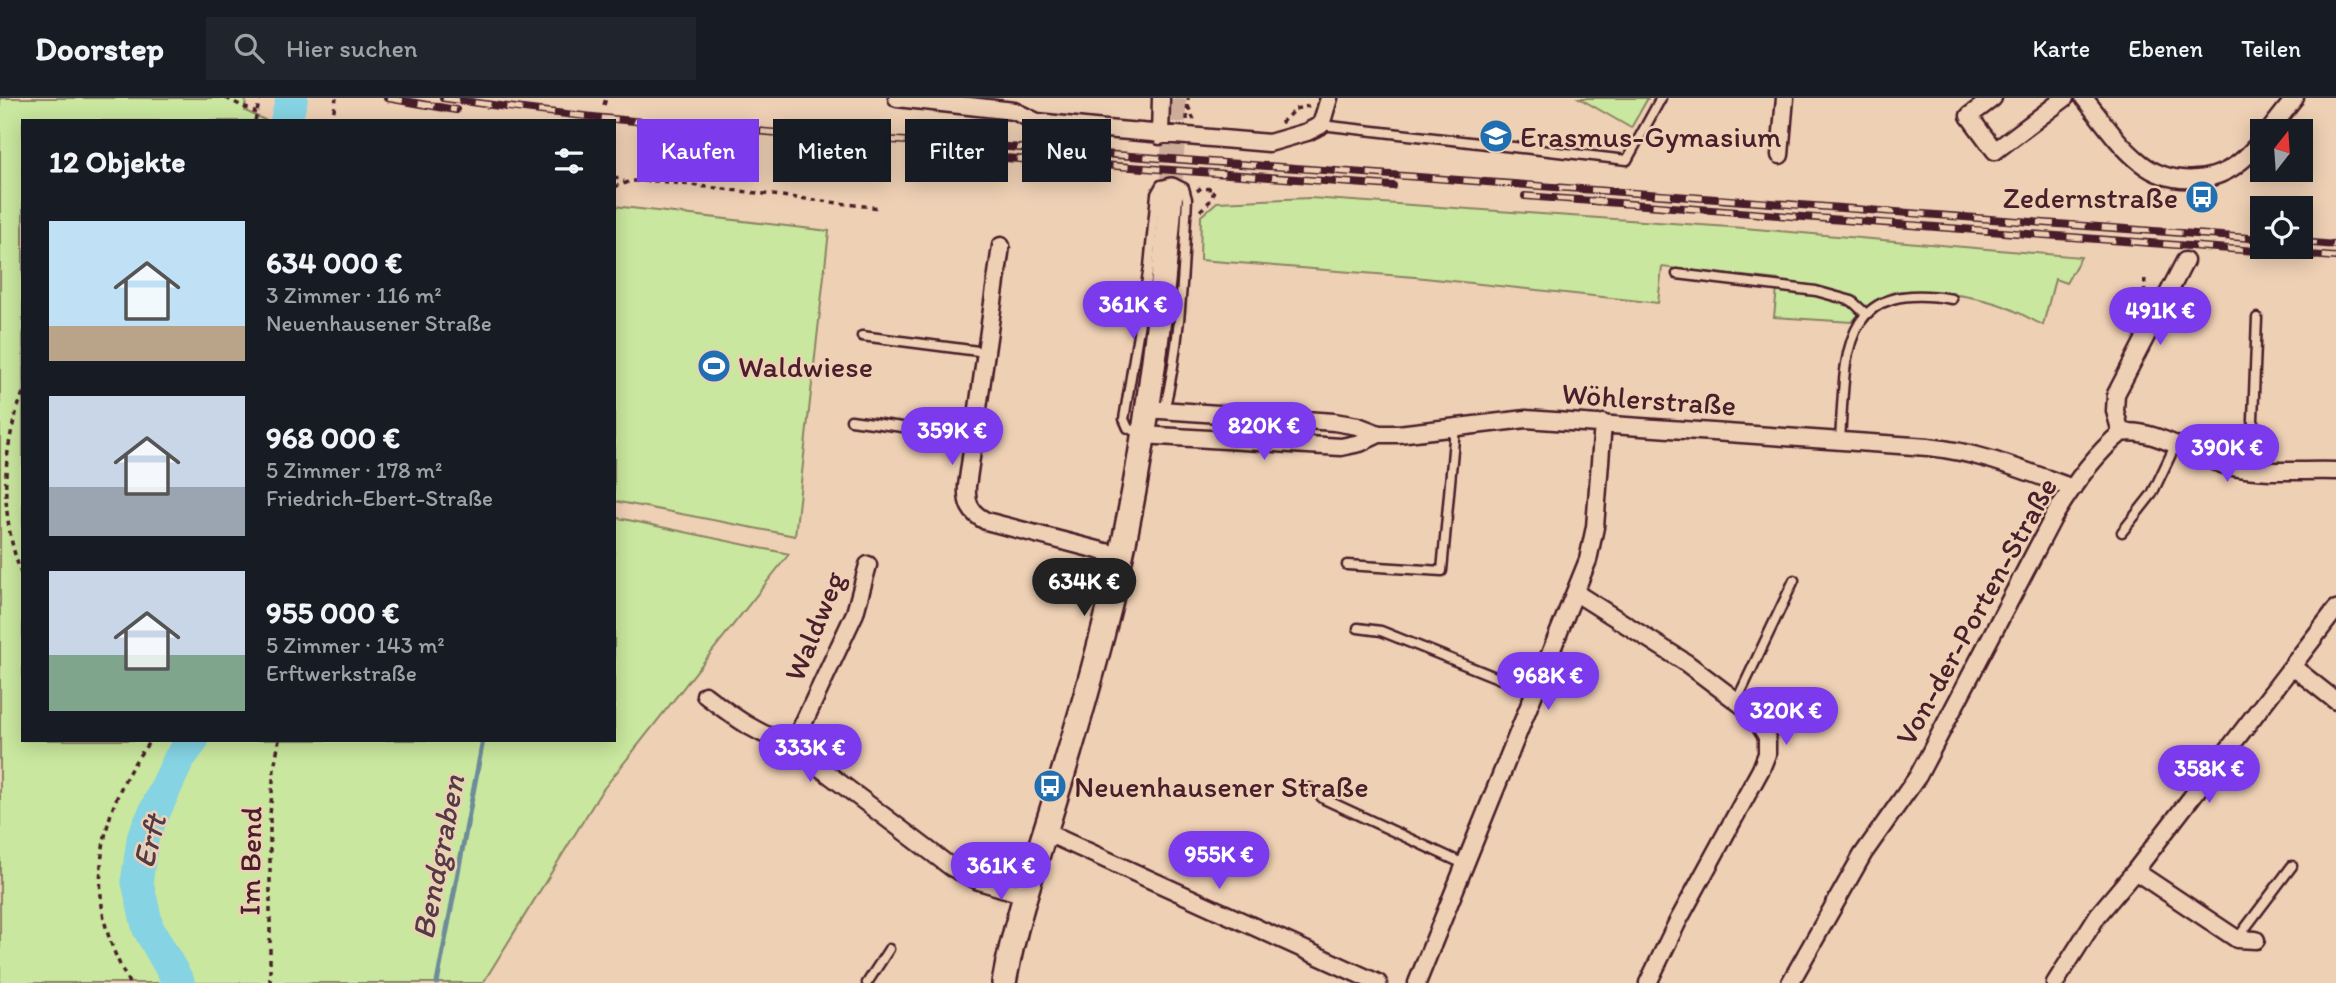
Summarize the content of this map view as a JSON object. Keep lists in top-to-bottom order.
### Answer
{
  "streets": {
    "street": ["Wöhlerstraße", "Von-der-Porten-Straße", "Waldweg"],
    "path": ["Im Bend"]
  },
  "crossings": [
    ["Wöhlerstraße", "Von-der-Porten-Straße"]
  ],
  "water": ["Erft", "Bendgraben"],
  "places": {
    "school or university": ["Erasmus-Gymasium"],
    "bus stop": ["Zedernstraße", "Neuenhausener Straße"],
    "sports": ["Waldwiese"]
  },
  "north": "top",
  "page": {
    "header": "Doorstep",
    "search": "Hier suchen",
    "nav": ["Karte", "Ebenen", "Teilen"],
    "chip": [
      "Kaufen",
      "Mieten",
      "Filter",
      "Neu"
    ],
    "heading": "12 Objekte",
    "list": [
      {
        "name": "634 000 €",
        "note": "3 Zimmer · 116 m² · Neuenhausener Straße"
      },
      {
        "name": "968 000 €",
        "note": "5 Zimmer · 178 m² · Friedrich-Ebert-Straße"
      },
      {
        "name": "955 000 €",
        "note": "5 Zimmer · 143 m² · Erftwerkstraße"
      }
    ],
    "price": [
      "361K €",
      "491K €",
      "820K €",
      "359K €",
      "390K €",
      "634K €",
      "968K €",
      "320K €",
      "333K €",
      "358K €",
      "955K €",
      "361K €"
    ]
  }
}
